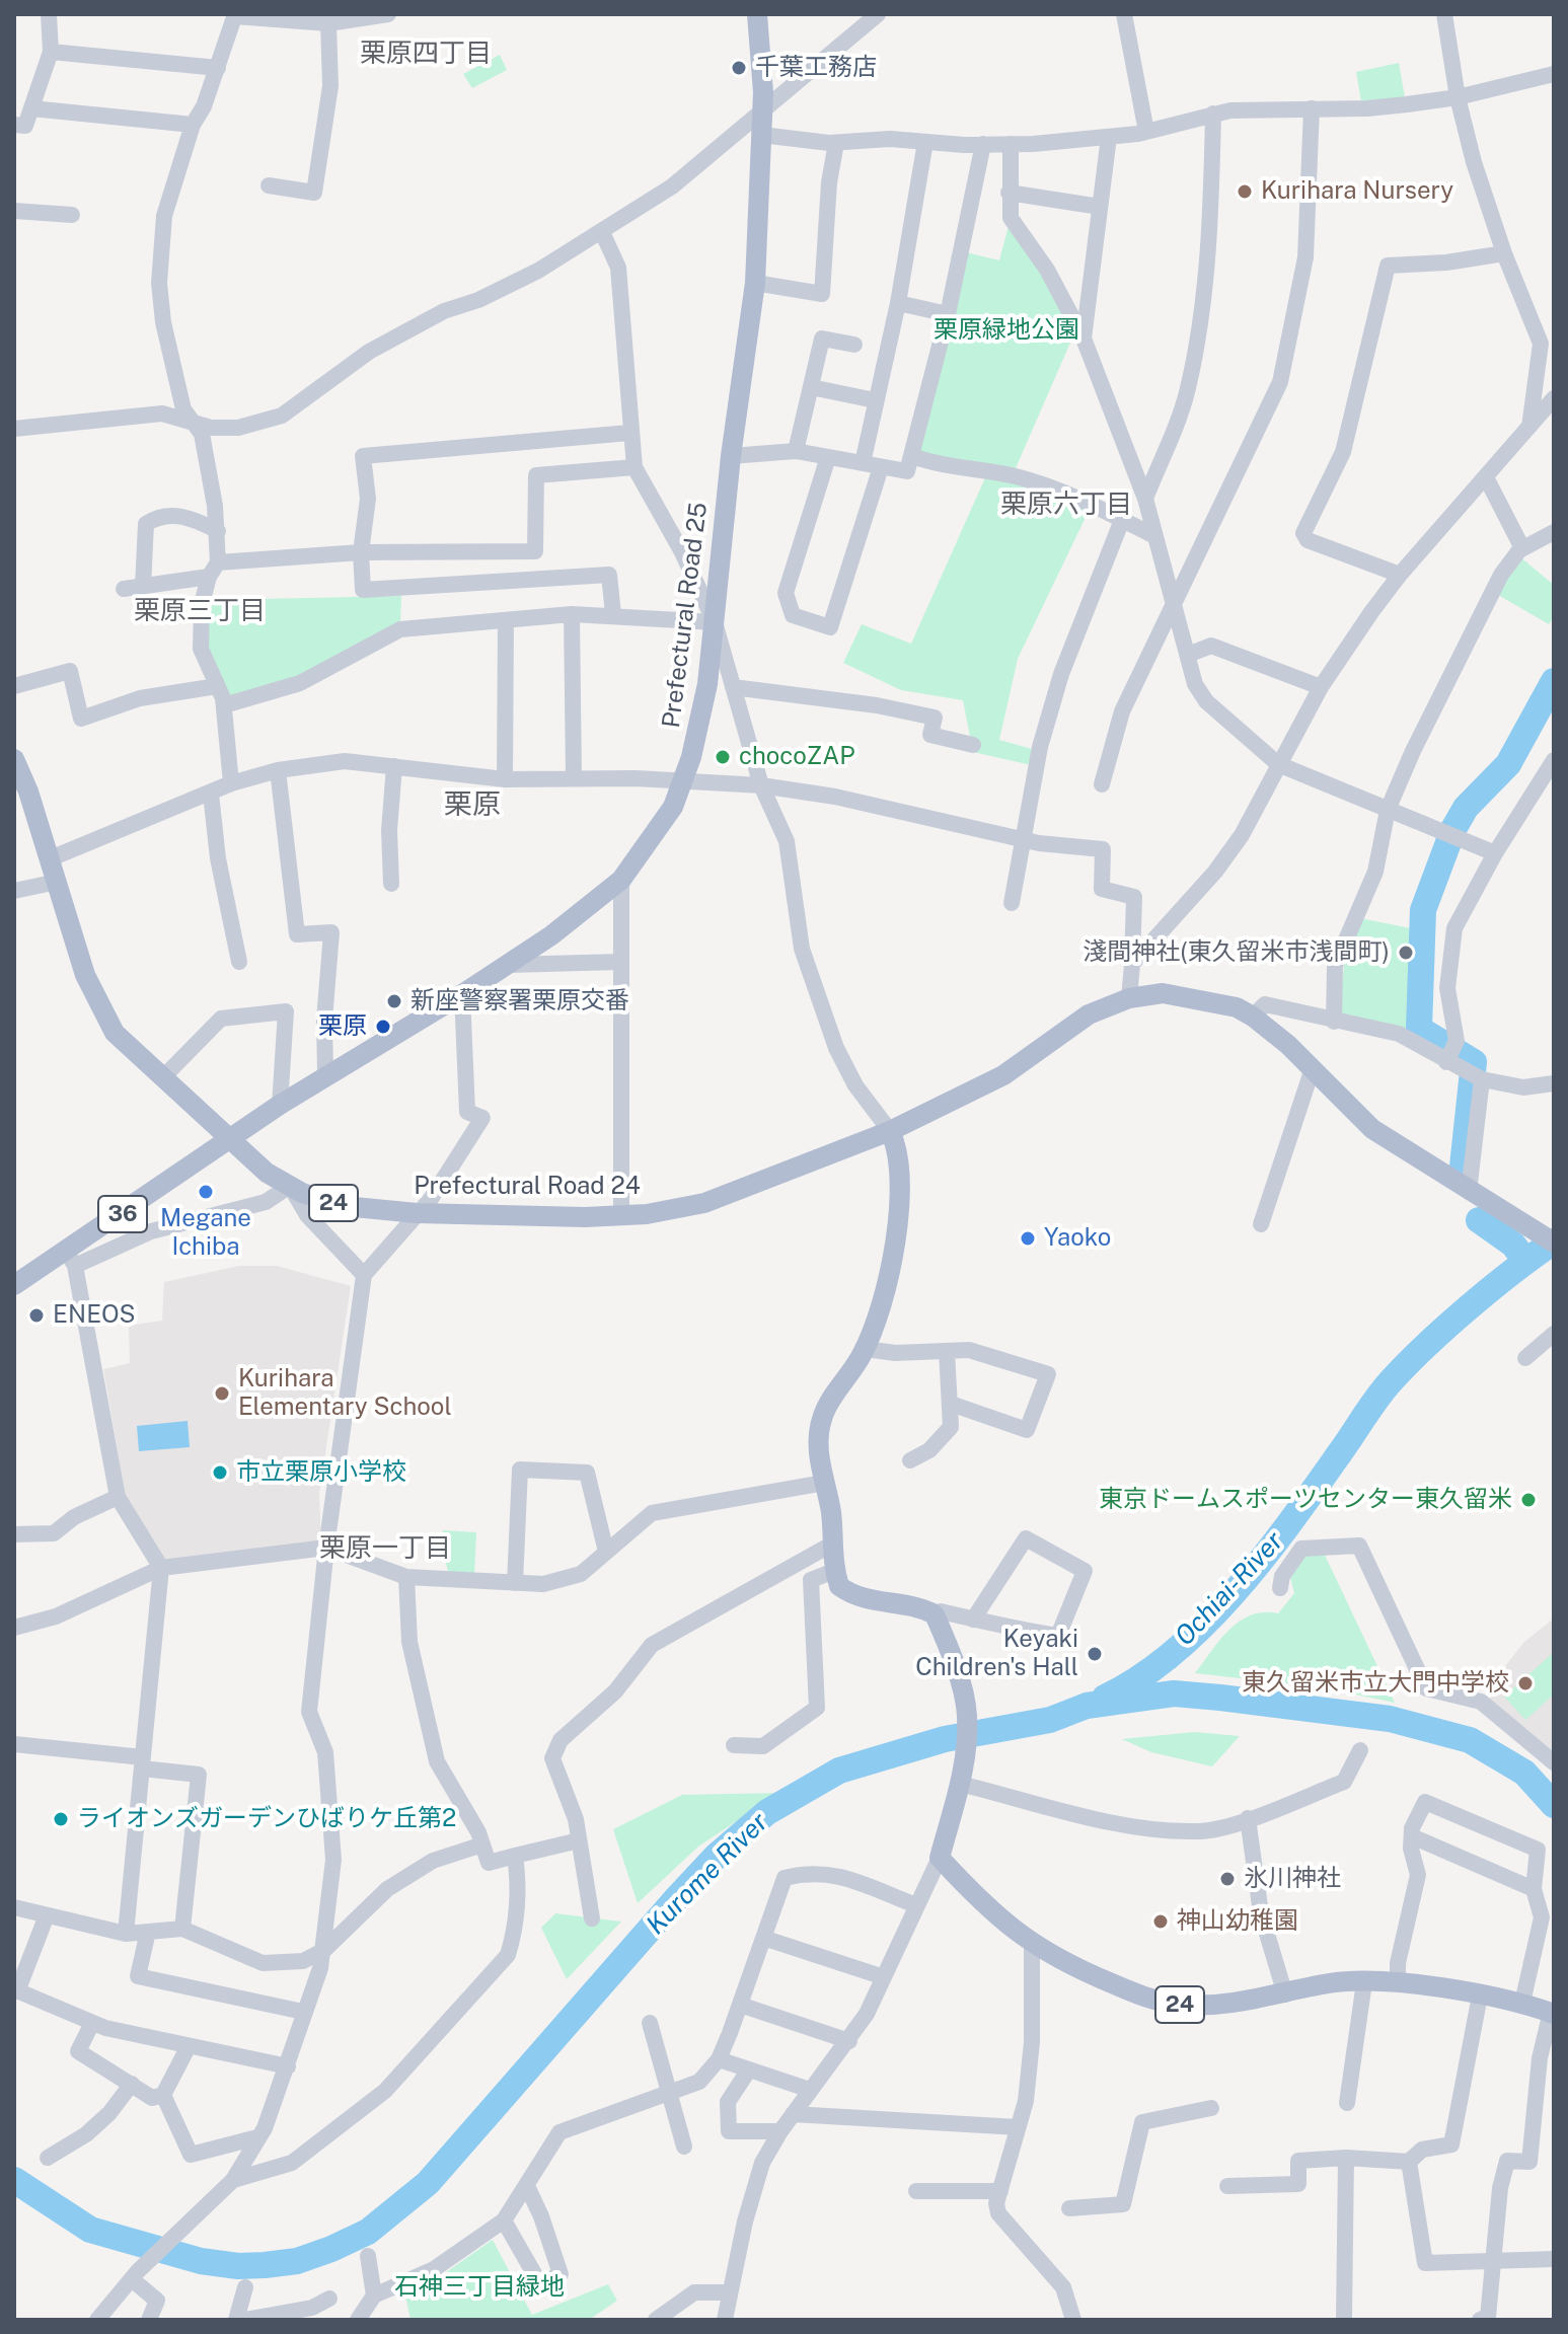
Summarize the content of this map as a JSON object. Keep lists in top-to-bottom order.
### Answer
{
  "streets": {
    "main road": [
      "Prefectural Road 25",
      "Prefectural Road 24",
      "24",
      "36"
    ]
  },
  "crossings": [
    ["Prefectural Road 25", "Prefectural Road 24"],
    ["Prefectural Road 25", "36"],
    ["Prefectural Road 24", "36"]
  ],
  "districts": [
    "栗原四丁目",
    "栗原六丁目",
    "栗原三丁目",
    "栗原",
    "栗原一丁目"
  ],
  "water": ["Ochiai-River", "Kurome River"],
  "parks": ["栗原緑地公園", "石神三丁目緑地"],
  "places": [
    "千葉工務店",
    "Kurihara Nursery",
    "chocoZAP",
    "淺間神社(東久留米市浅間町)",
    "新座警察署栗原交番",
    "栗原",
    "Megane Ichiba",
    "Yaoko",
    "ENEOS",
    "Kurihara Elementary School",
    "市立栗原小学校",
    "東京ドームスポーツセンター東久留米",
    "Keyaki Children's Hall",
    "東久留米市立大門中学校",
    "ライオンズガーデンひばりケ丘第2",
    "氷川神社",
    "神山幼稚園"
  ]
}
